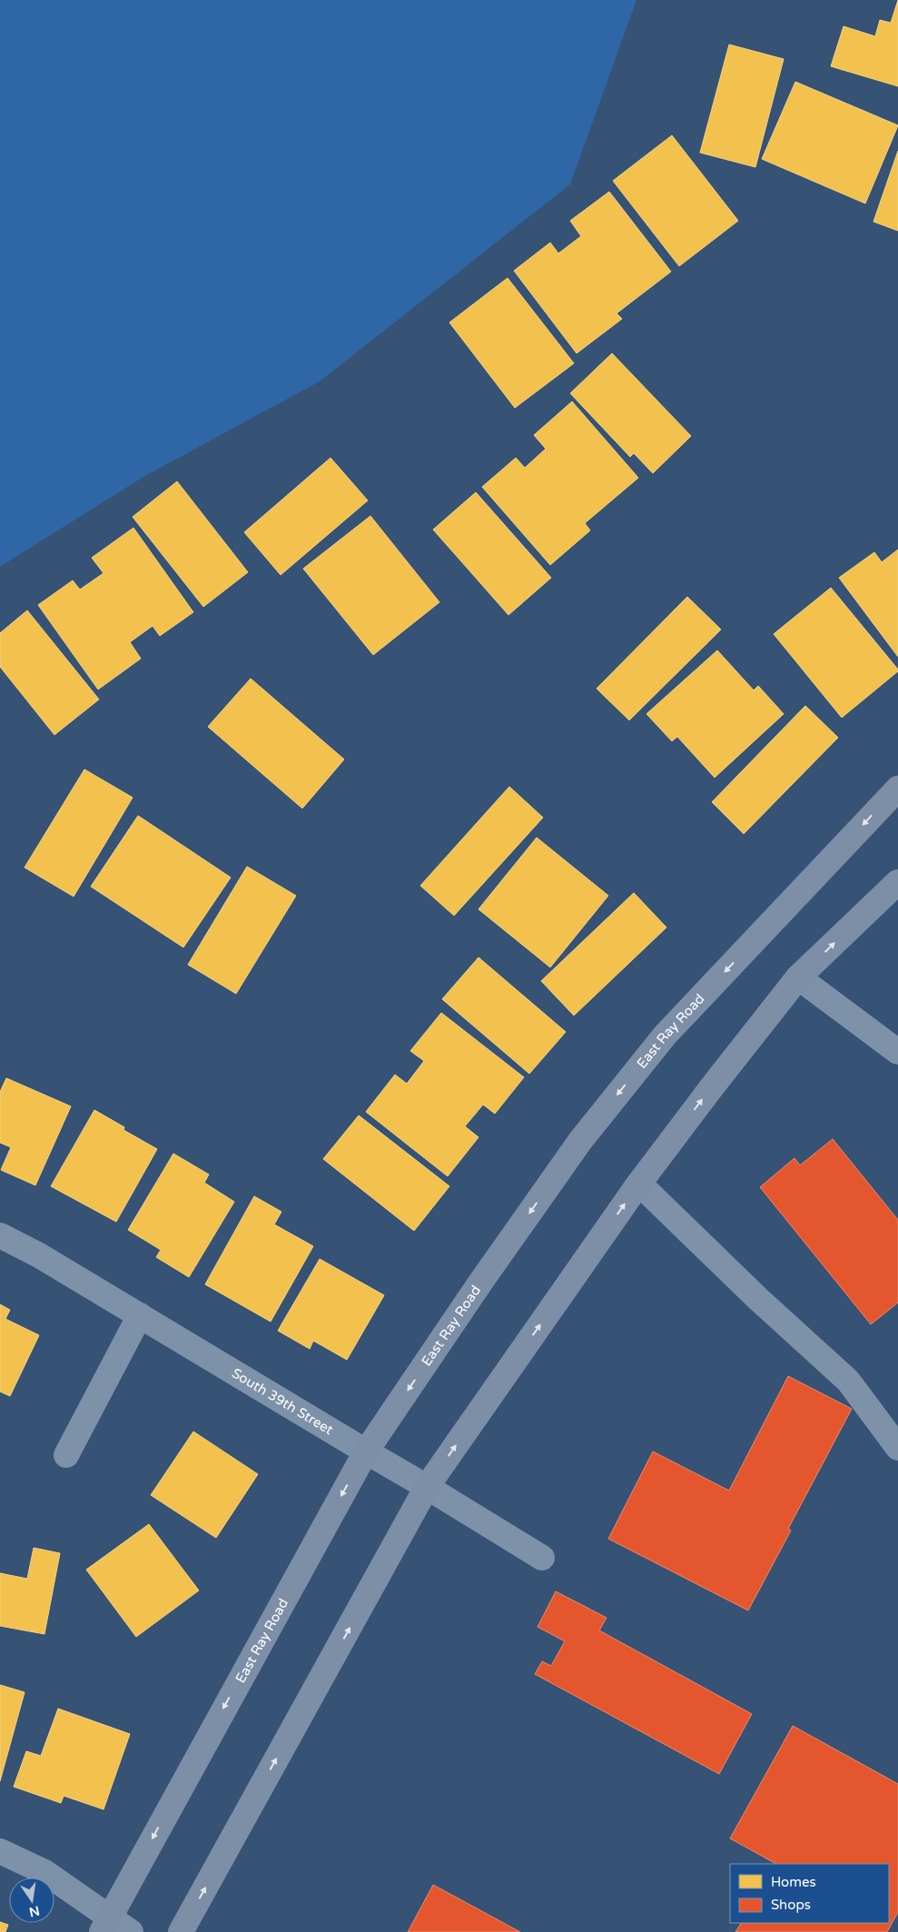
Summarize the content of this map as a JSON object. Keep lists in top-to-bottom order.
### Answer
{
  "streets": {
    "main road": ["East Ray Road"],
    "street": ["South 39th Street"]
  },
  "crossings": [
    ["East Ray Road", "South 39th Street"]
  ],
  "legend": ["Homes", "Shops"],
  "north": "bottom"
}
